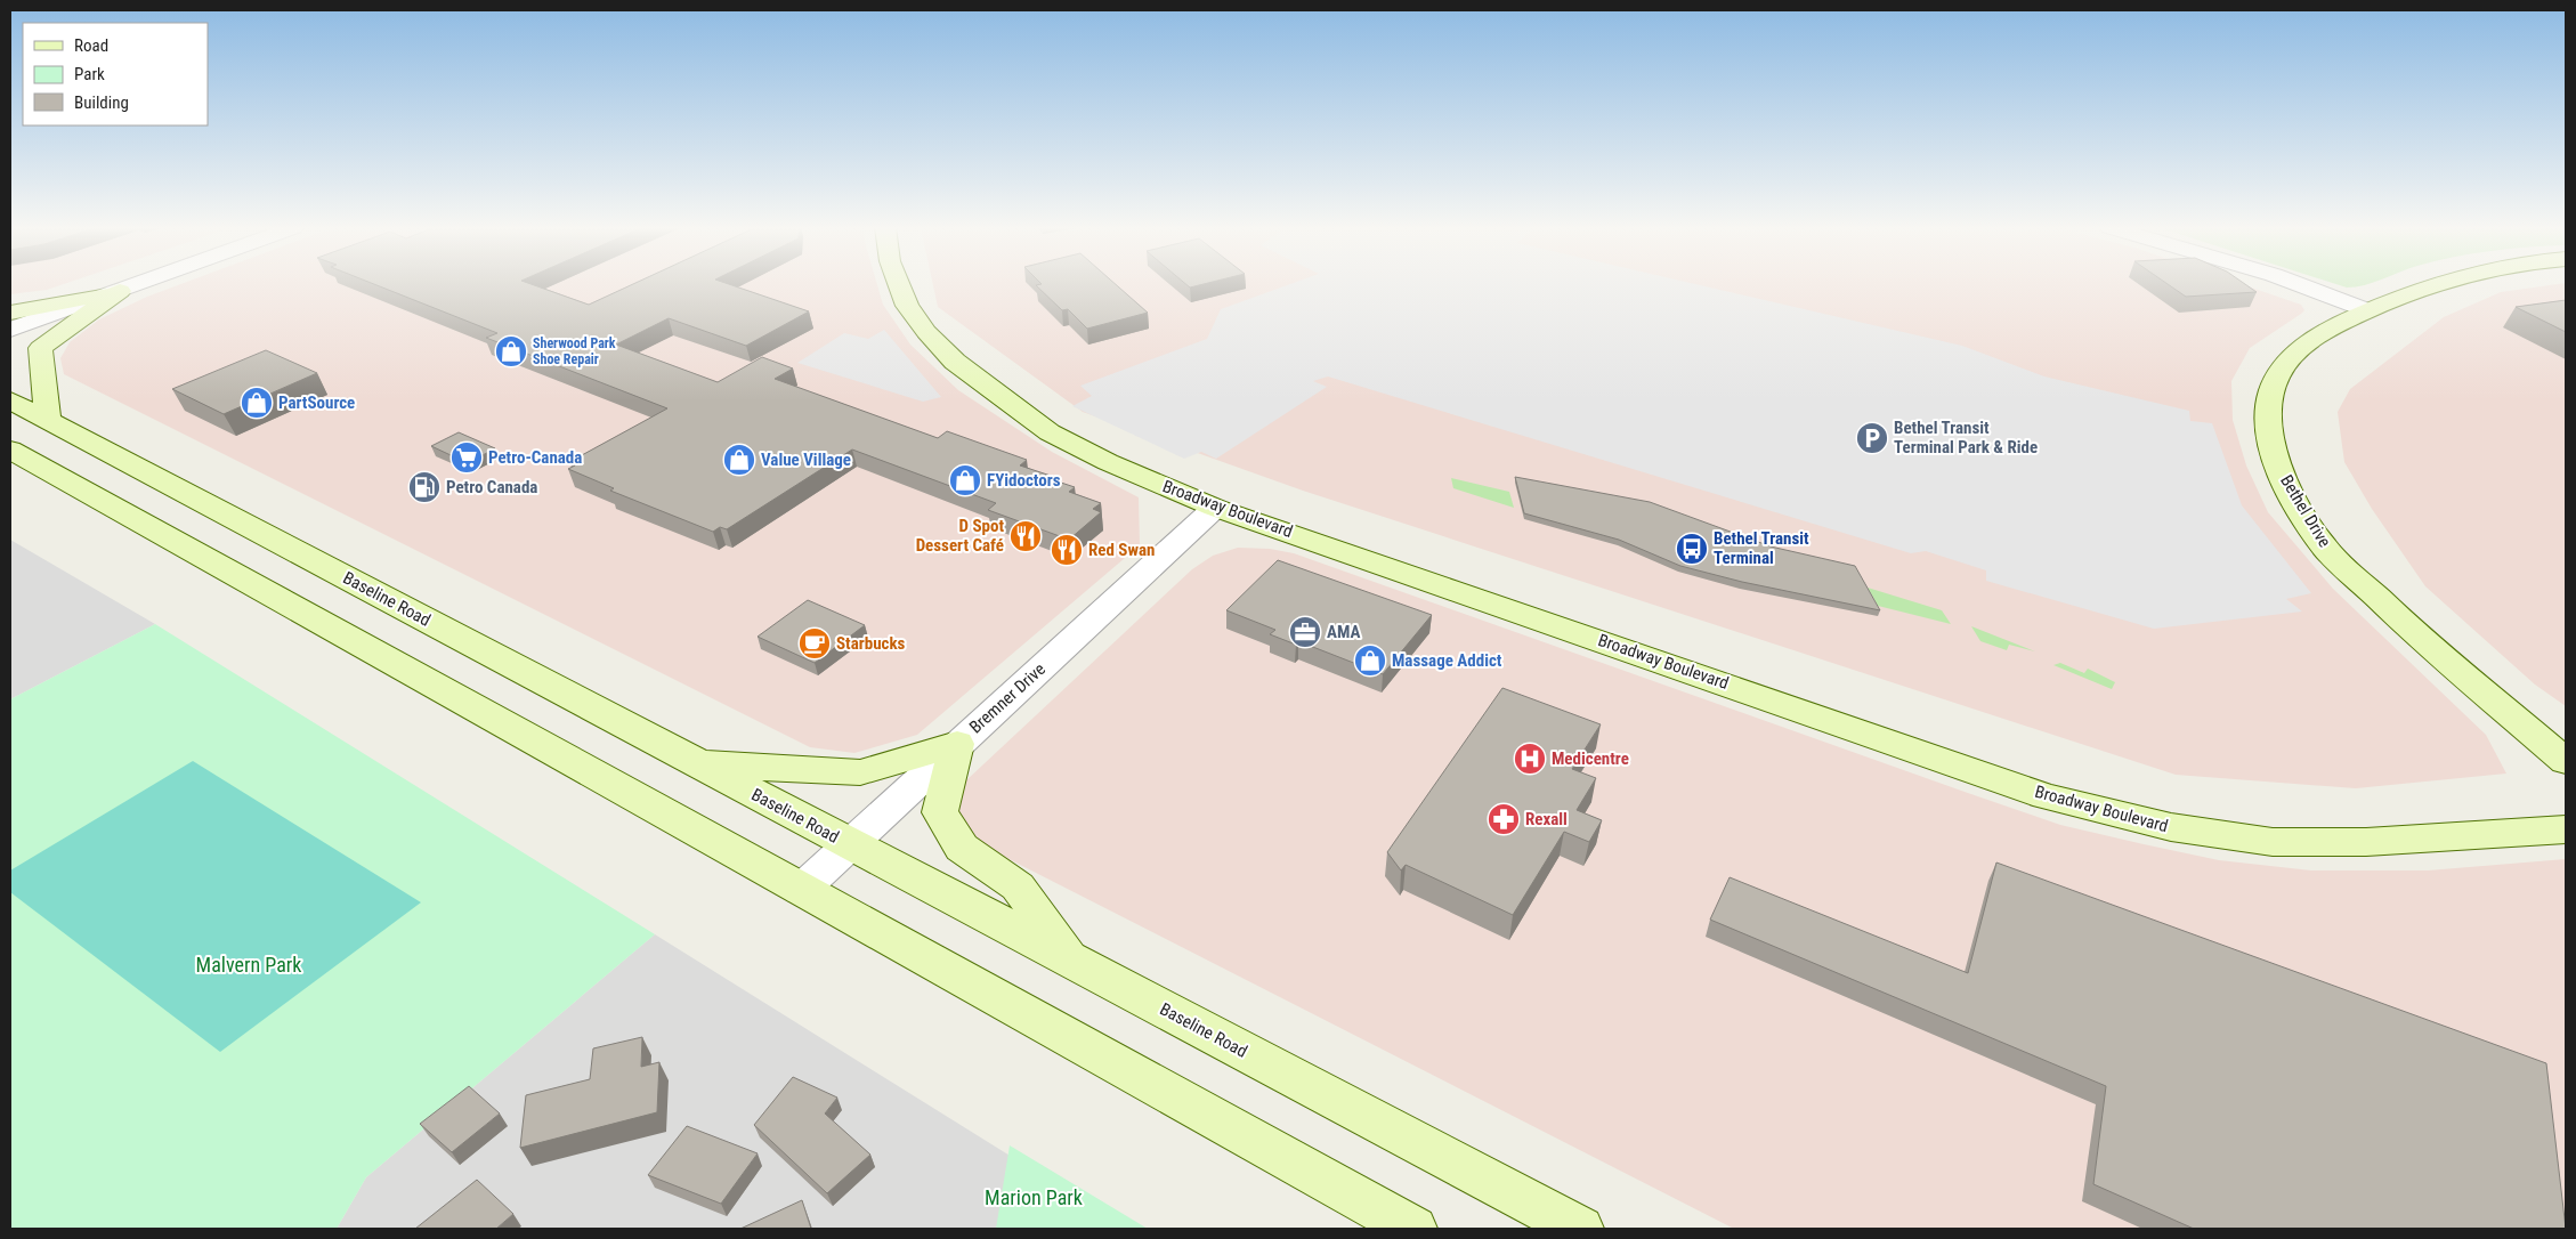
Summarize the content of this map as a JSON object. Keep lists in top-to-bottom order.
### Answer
{
  "streets": {
    "main road": ["Broadway Boulevard", "Bethel Drive", "Baseline Road"],
    "street": ["Bremner Drive"]
  },
  "crossings": [
    ["Broadway Boulevard", "Bremner Drive"],
    ["Baseline Road", "Bremner Drive"]
  ],
  "parks": ["Malvern Park", "Marion Park"],
  "places": {
    "shop": [
      "Sherwood Park Shoe Repair",
      "PartSource",
      "Value Village",
      "FYidoctors",
      "Massage Addict"
    ],
    "parking": ["Bethel Transit Terminal Park & Ride"],
    "supermarket": ["Petro-Canada"],
    "fuel station": ["Petro Canada"],
    "restaurant": ["D Spot Dessert Café", "Red Swan"],
    "bus stop": ["Bethel Transit Terminal"],
    "office": ["AMA"],
    "cafe": ["Starbucks"],
    "hospital": ["Medicentre"],
    "pharmacy": ["Rexall"]
  },
  "legend": ["Road", "Park", "Building"]
}
